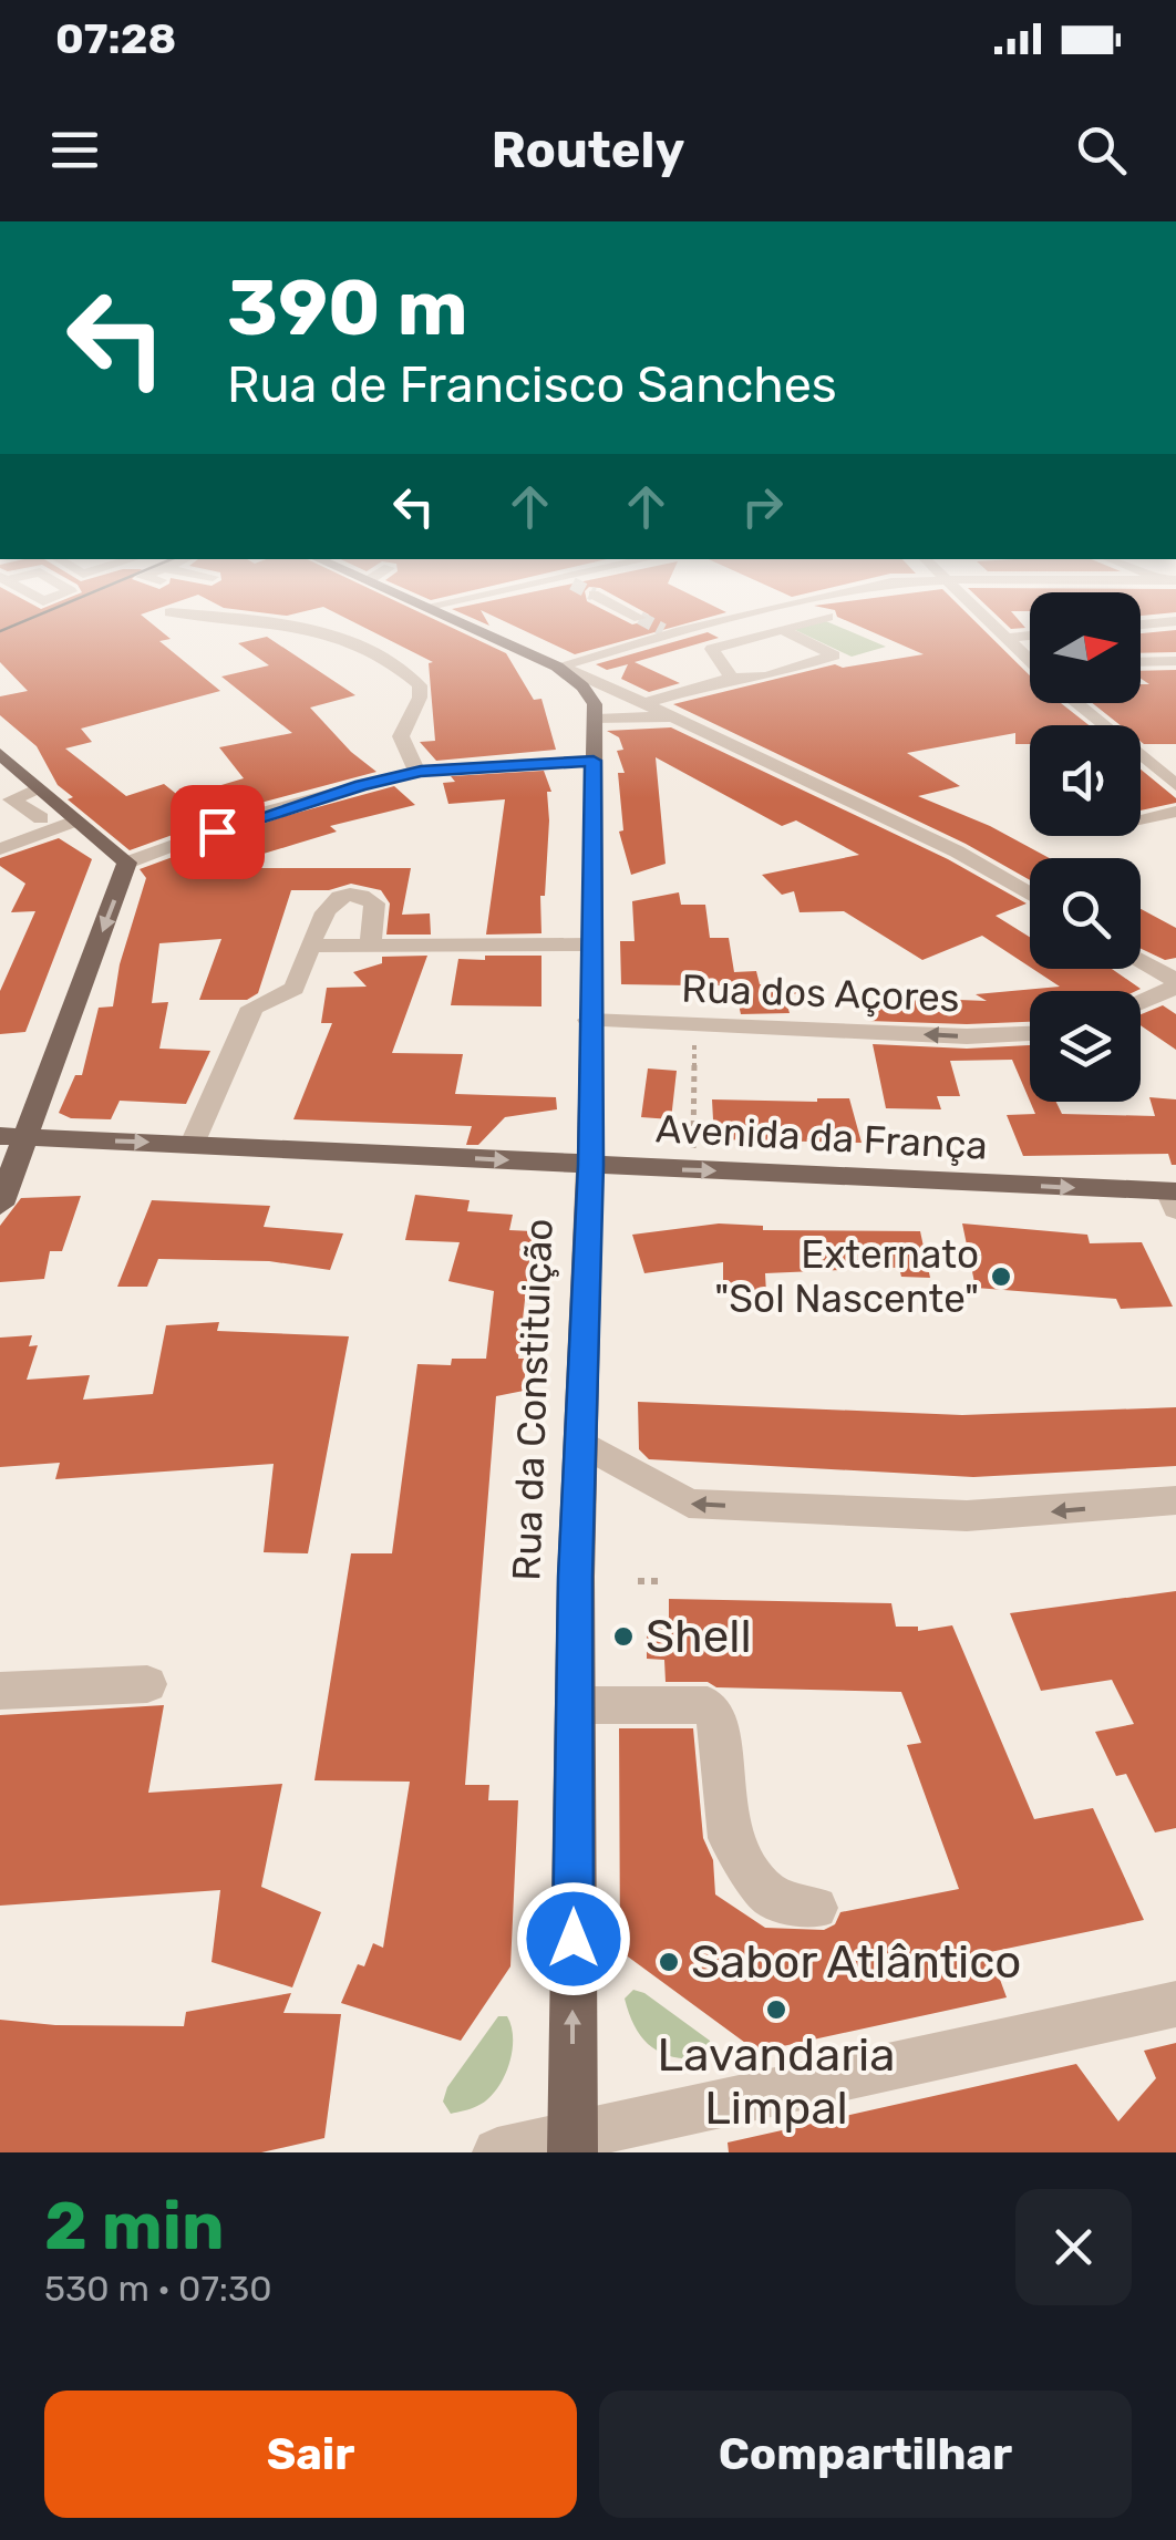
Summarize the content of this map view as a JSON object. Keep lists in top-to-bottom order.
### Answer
{
  "streets": {
    "main road": ["Avenida da França", "Rua da Constituição"],
    "street": ["Rua dos Açores"]
  },
  "crossings": [
    ["Rua dos Açores", "Rua da Constituição"],
    ["Avenida da França", "Rua da Constituição"]
  ],
  "one_way": ["Avenida da França"],
  "places": [
    "Externato \"Sol Nascente\"",
    "Shell",
    "Sabor Atlântico",
    "Lavandaria Limpal"
  ],
  "north": "right",
  "page": {
    "status": "07:28",
    "header": "Routely",
    "turn": ["390 m", "Rua de Francisco Sanches"],
    "heading": ["2 min", "530 m · 07:30"],
    "buttons": ["Sair", "Compartilhar"]
  }
}
